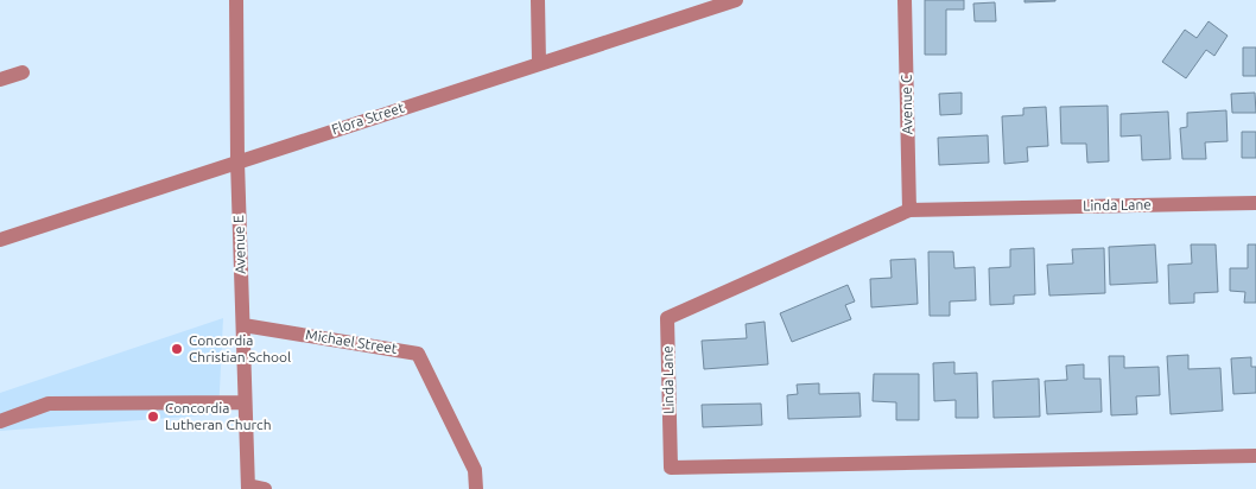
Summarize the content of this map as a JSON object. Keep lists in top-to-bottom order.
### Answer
{
  "streets": {
    "street": [
      "Avenue C",
      "Flora Street",
      "Linda Lane",
      "Avenue E",
      "Michael Street"
    ]
  },
  "crossings": [
    ["Avenue C", "Linda Lane"],
    ["Flora Street", "Avenue E"],
    ["Avenue E", "Michael Street"]
  ],
  "places": ["Concordia Christian School", "Concordia Lutheran Church"]
}
